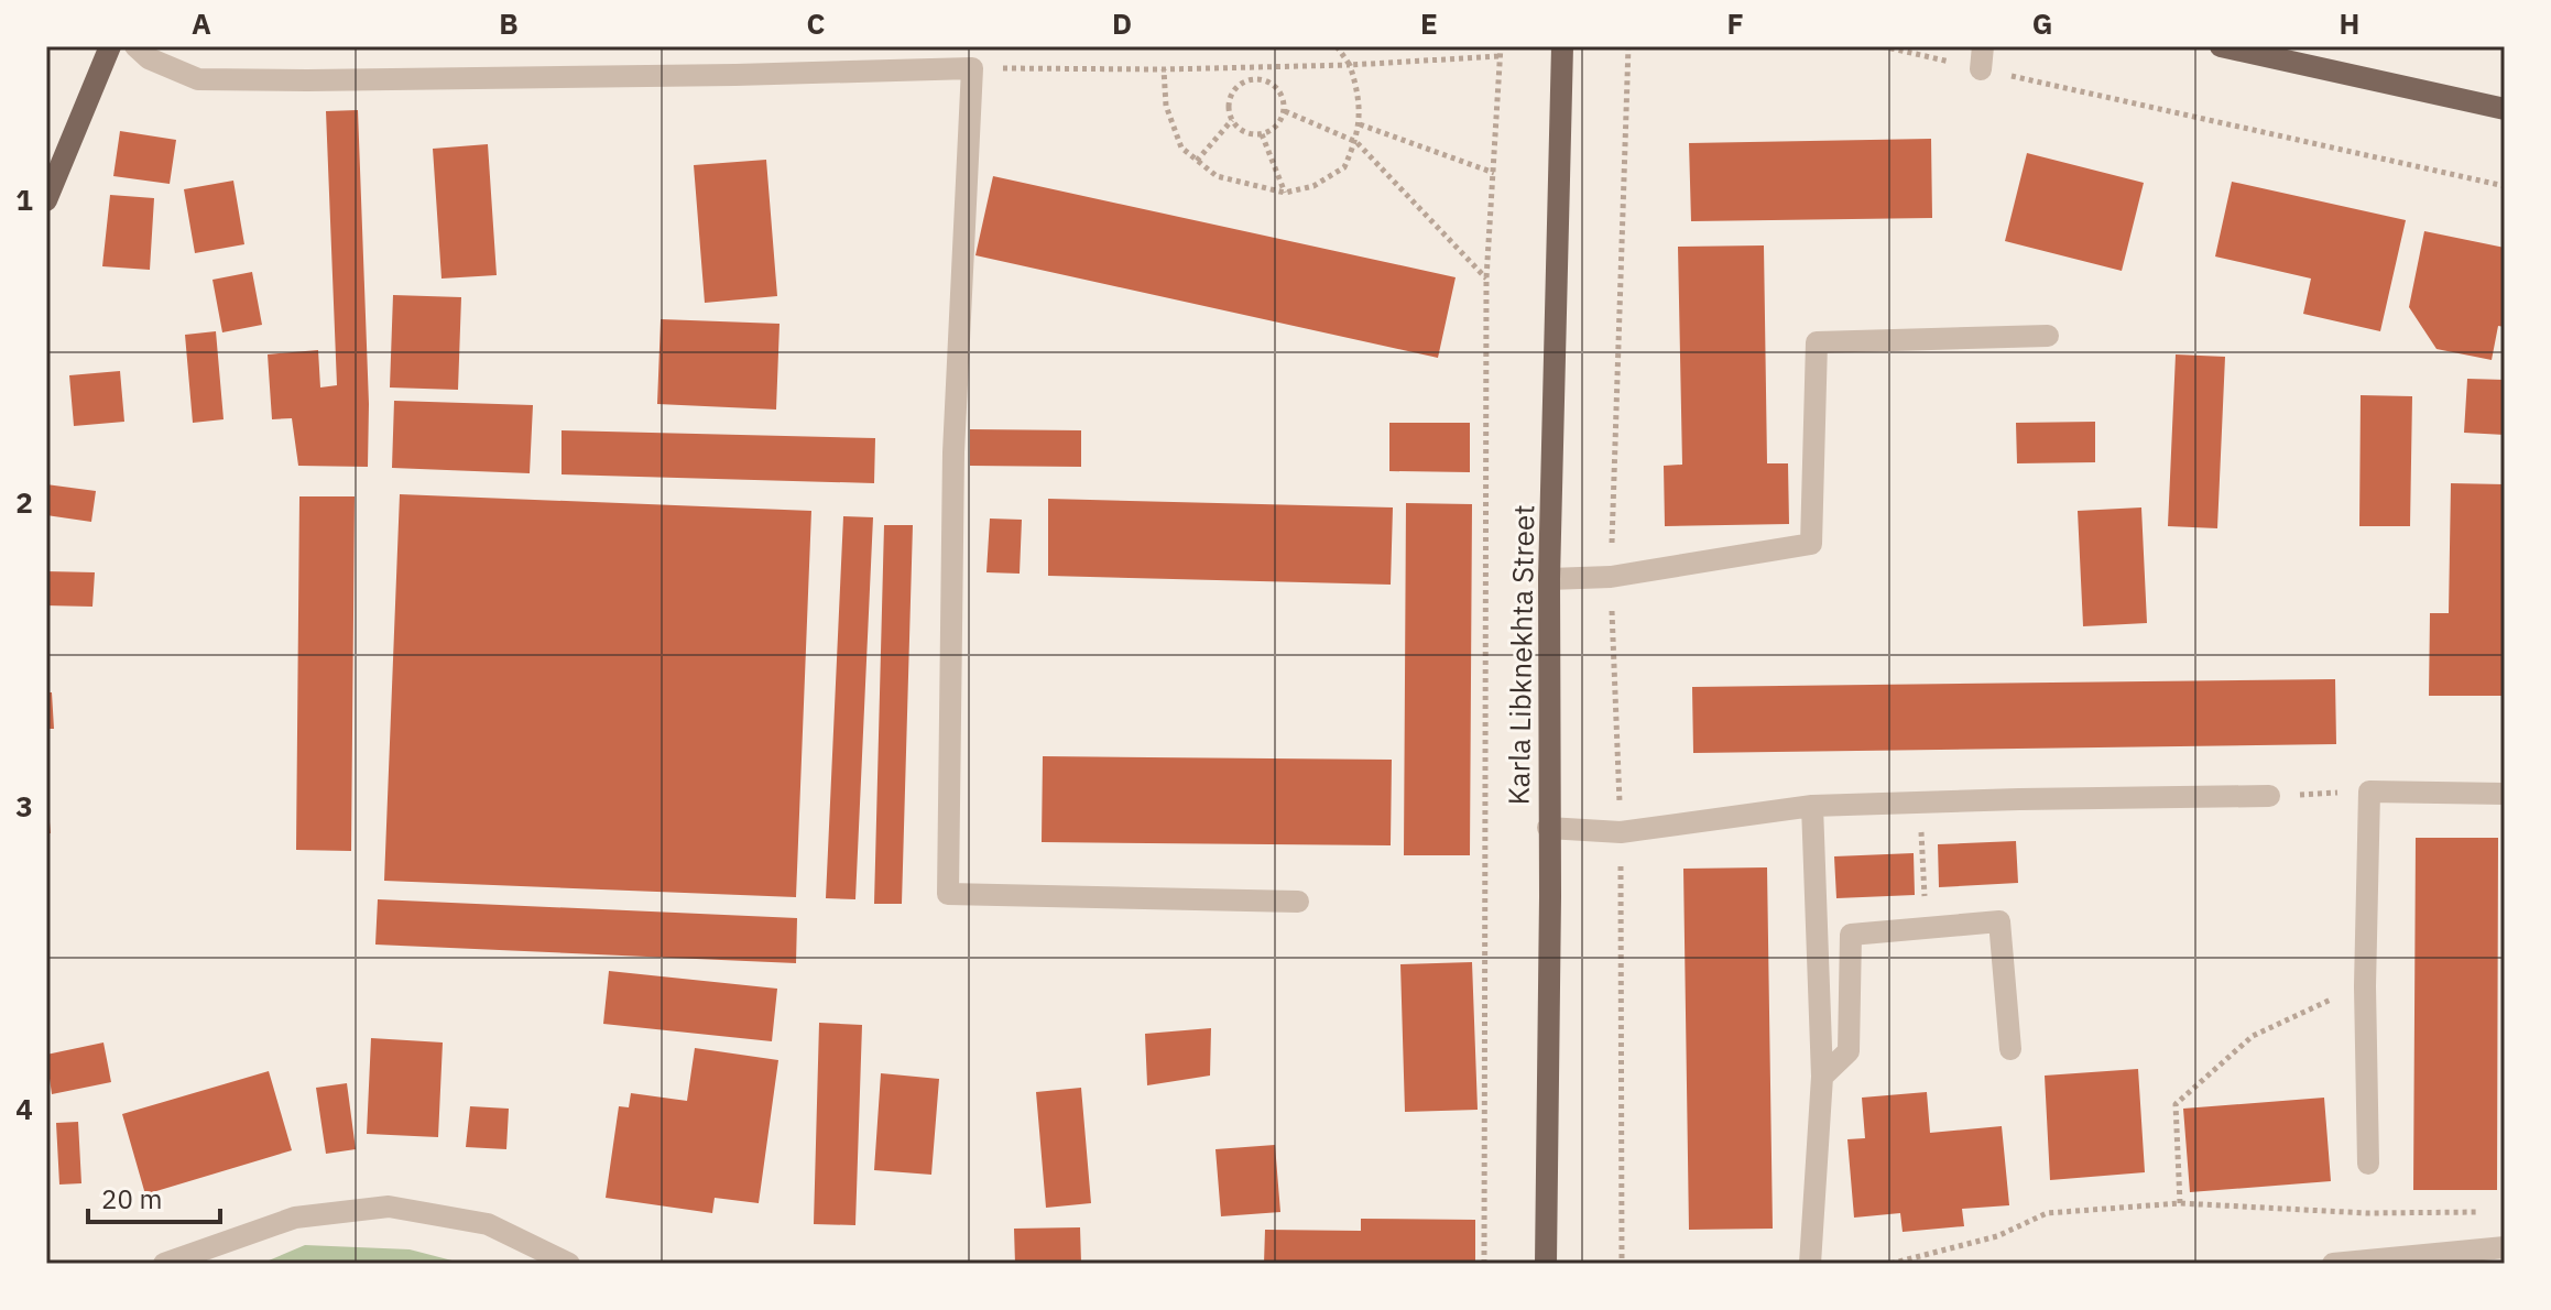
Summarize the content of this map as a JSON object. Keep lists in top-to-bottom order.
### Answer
{
  "streets": {
    "main road": ["Karla Libknekhta Street"]
  },
  "scale_bar": "20 m",
  "grid": {
    "columns": [
      "A",
      "B",
      "C",
      "D",
      "E",
      "F",
      "G",
      "H"
    ],
    "rows": [
      "1",
      "2",
      "3",
      "4"
    ]
  }
}
